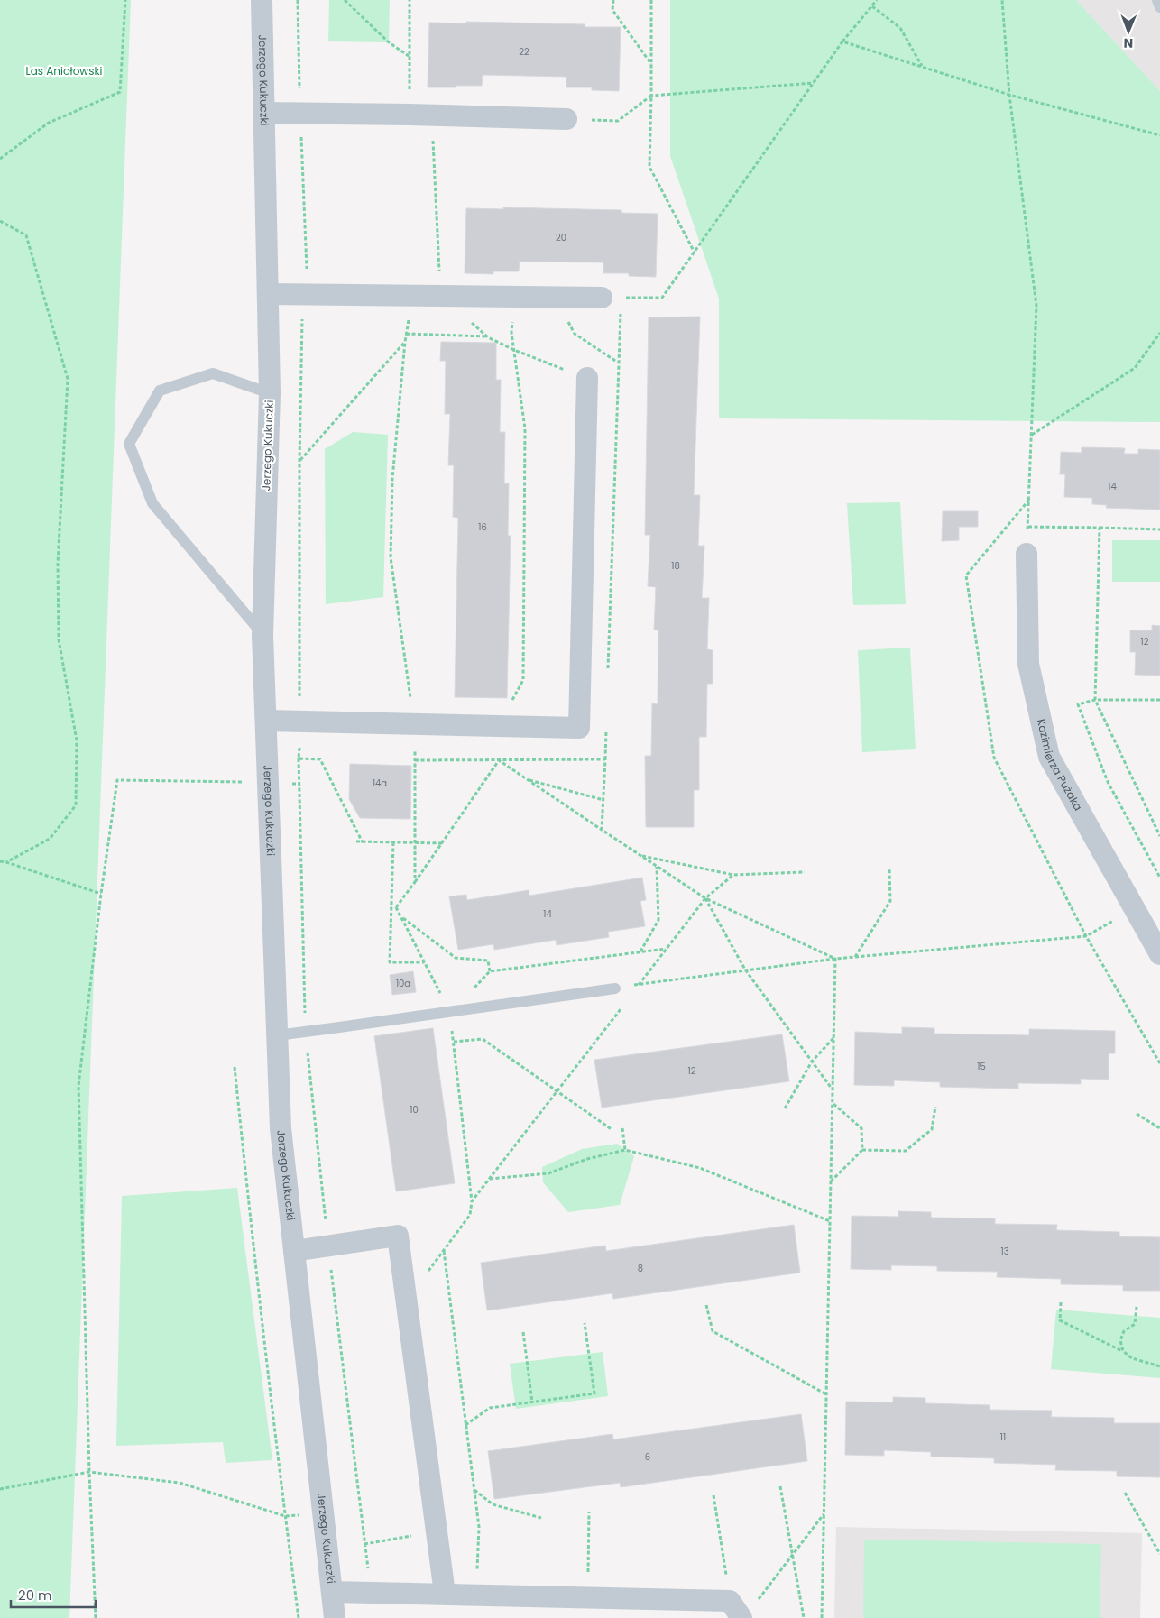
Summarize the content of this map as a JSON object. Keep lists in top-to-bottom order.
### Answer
{
  "streets": {
    "street": ["Jerzego Kukuczki", "Kazimierza Pużaka"]
  },
  "parks": ["Las Aniołowski"],
  "house_numbers": [
    "22",
    "20",
    "14",
    "16",
    "18",
    "12",
    "14a",
    "14",
    "10a",
    "15",
    "12",
    "10",
    "13",
    "8",
    "11",
    "6"
  ],
  "scale_bar": "20 m",
  "north": "bottom"
}
